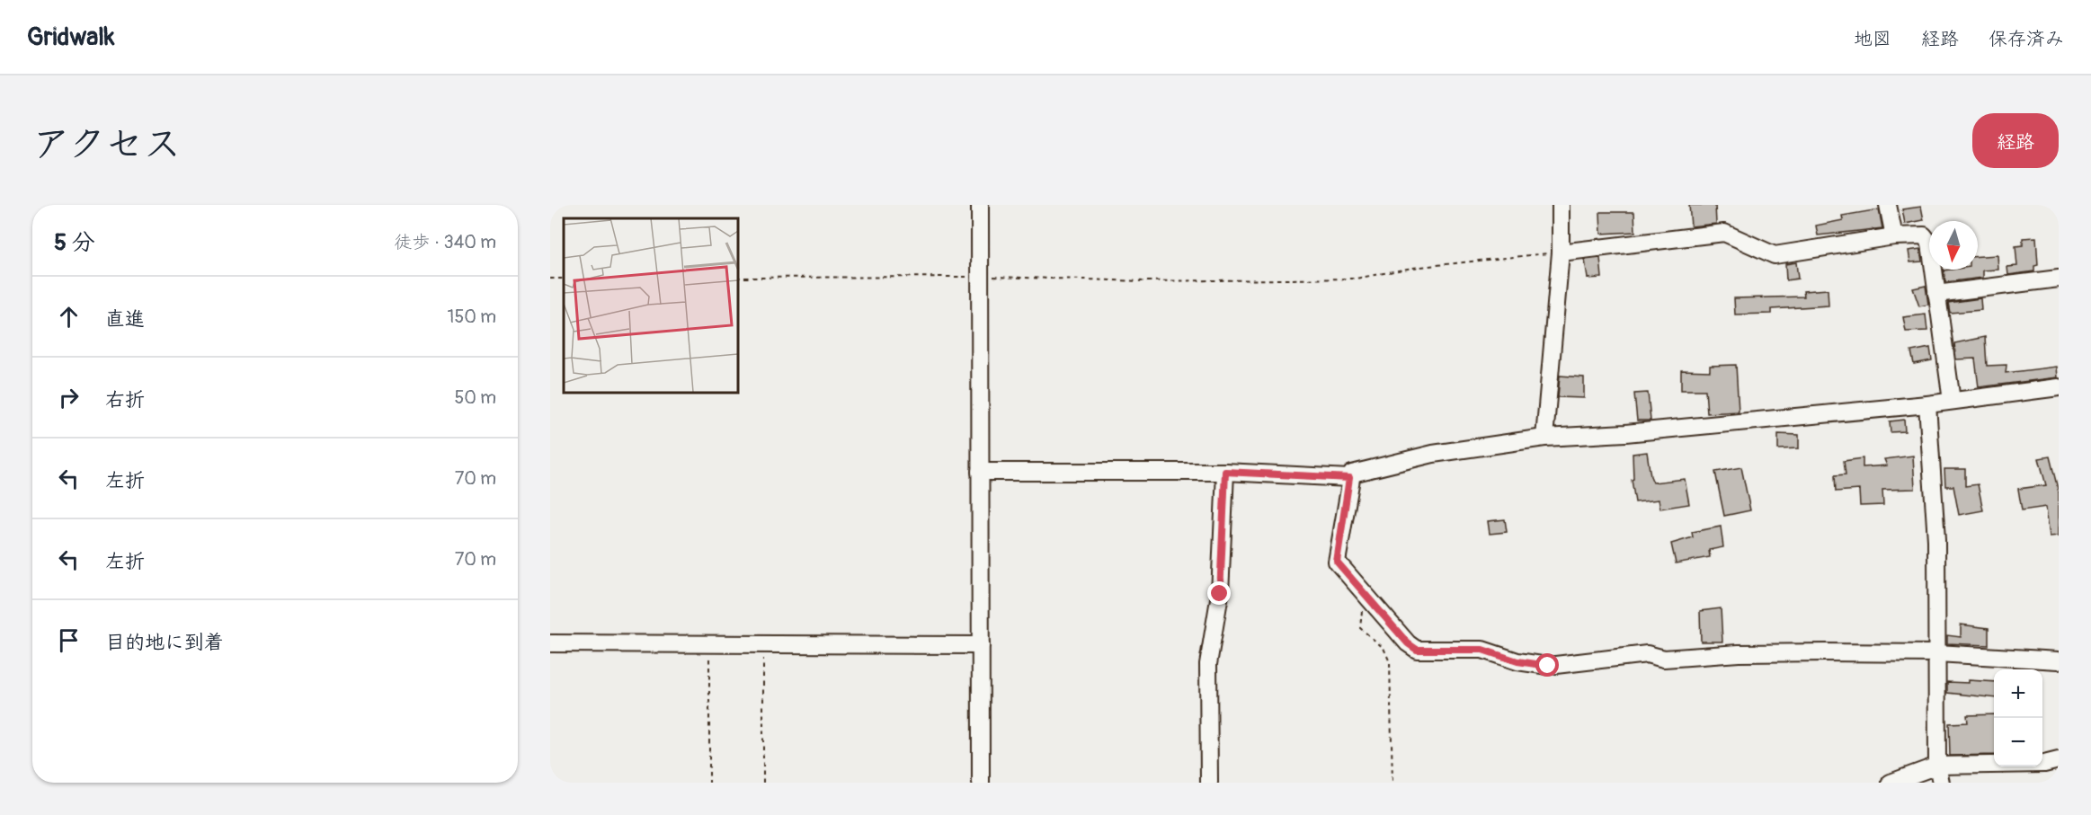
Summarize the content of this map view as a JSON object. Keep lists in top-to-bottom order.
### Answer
{
  "north": "bottom",
  "page": {
    "header": "Gridwalk",
    "nav": ["地図", "経路", "保存済み"],
    "title": "アクセス",
    "buttons": "経路",
    "heading": ["5 分", "徒歩 · 340 m"],
    "list": [
      ["直進", "150 m"],
      ["右折", "50 m"],
      ["左折", "70 m"],
      ["左折", "70 m"],
      "目的地に到着"
    ],
    "map_buttons": ["+", "−"]
  }
}
